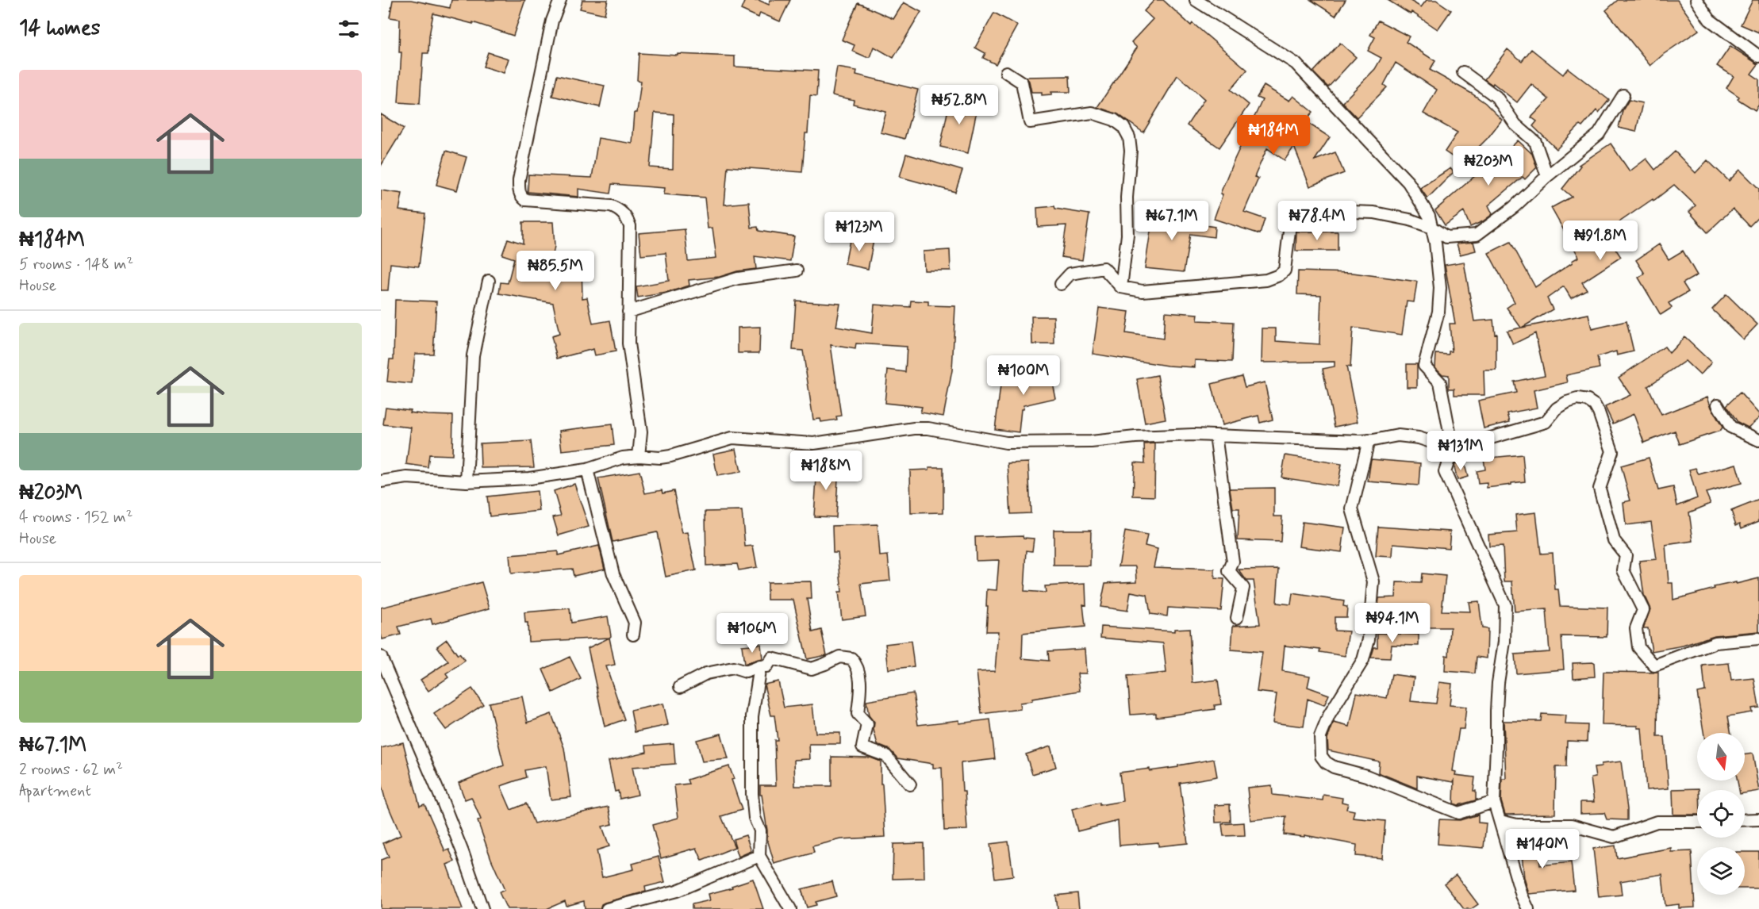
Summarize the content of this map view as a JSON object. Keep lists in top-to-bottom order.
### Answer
{
  "north": "bottom",
  "page": {
    "heading": "14 homes",
    "list": [
      {
        "name": "₦184M",
        "note": "5 rooms · 148 m² · House"
      },
      {
        "name": "₦203M",
        "note": "4 rooms · 152 m² · House"
      },
      {
        "name": "₦67.1M",
        "note": "2 rooms · 62 m² · Apartment"
      }
    ],
    "price": [
      "₦52.8M",
      "₦184M",
      "₦203M",
      "₦67.1M",
      "₦78.4M",
      "₦123M",
      "₦91.8M",
      "₦85.5M",
      "₦100M",
      "₦131M",
      "₦188M",
      "₦94.1M",
      "₦106M",
      "₦140M"
    ]
  }
}
